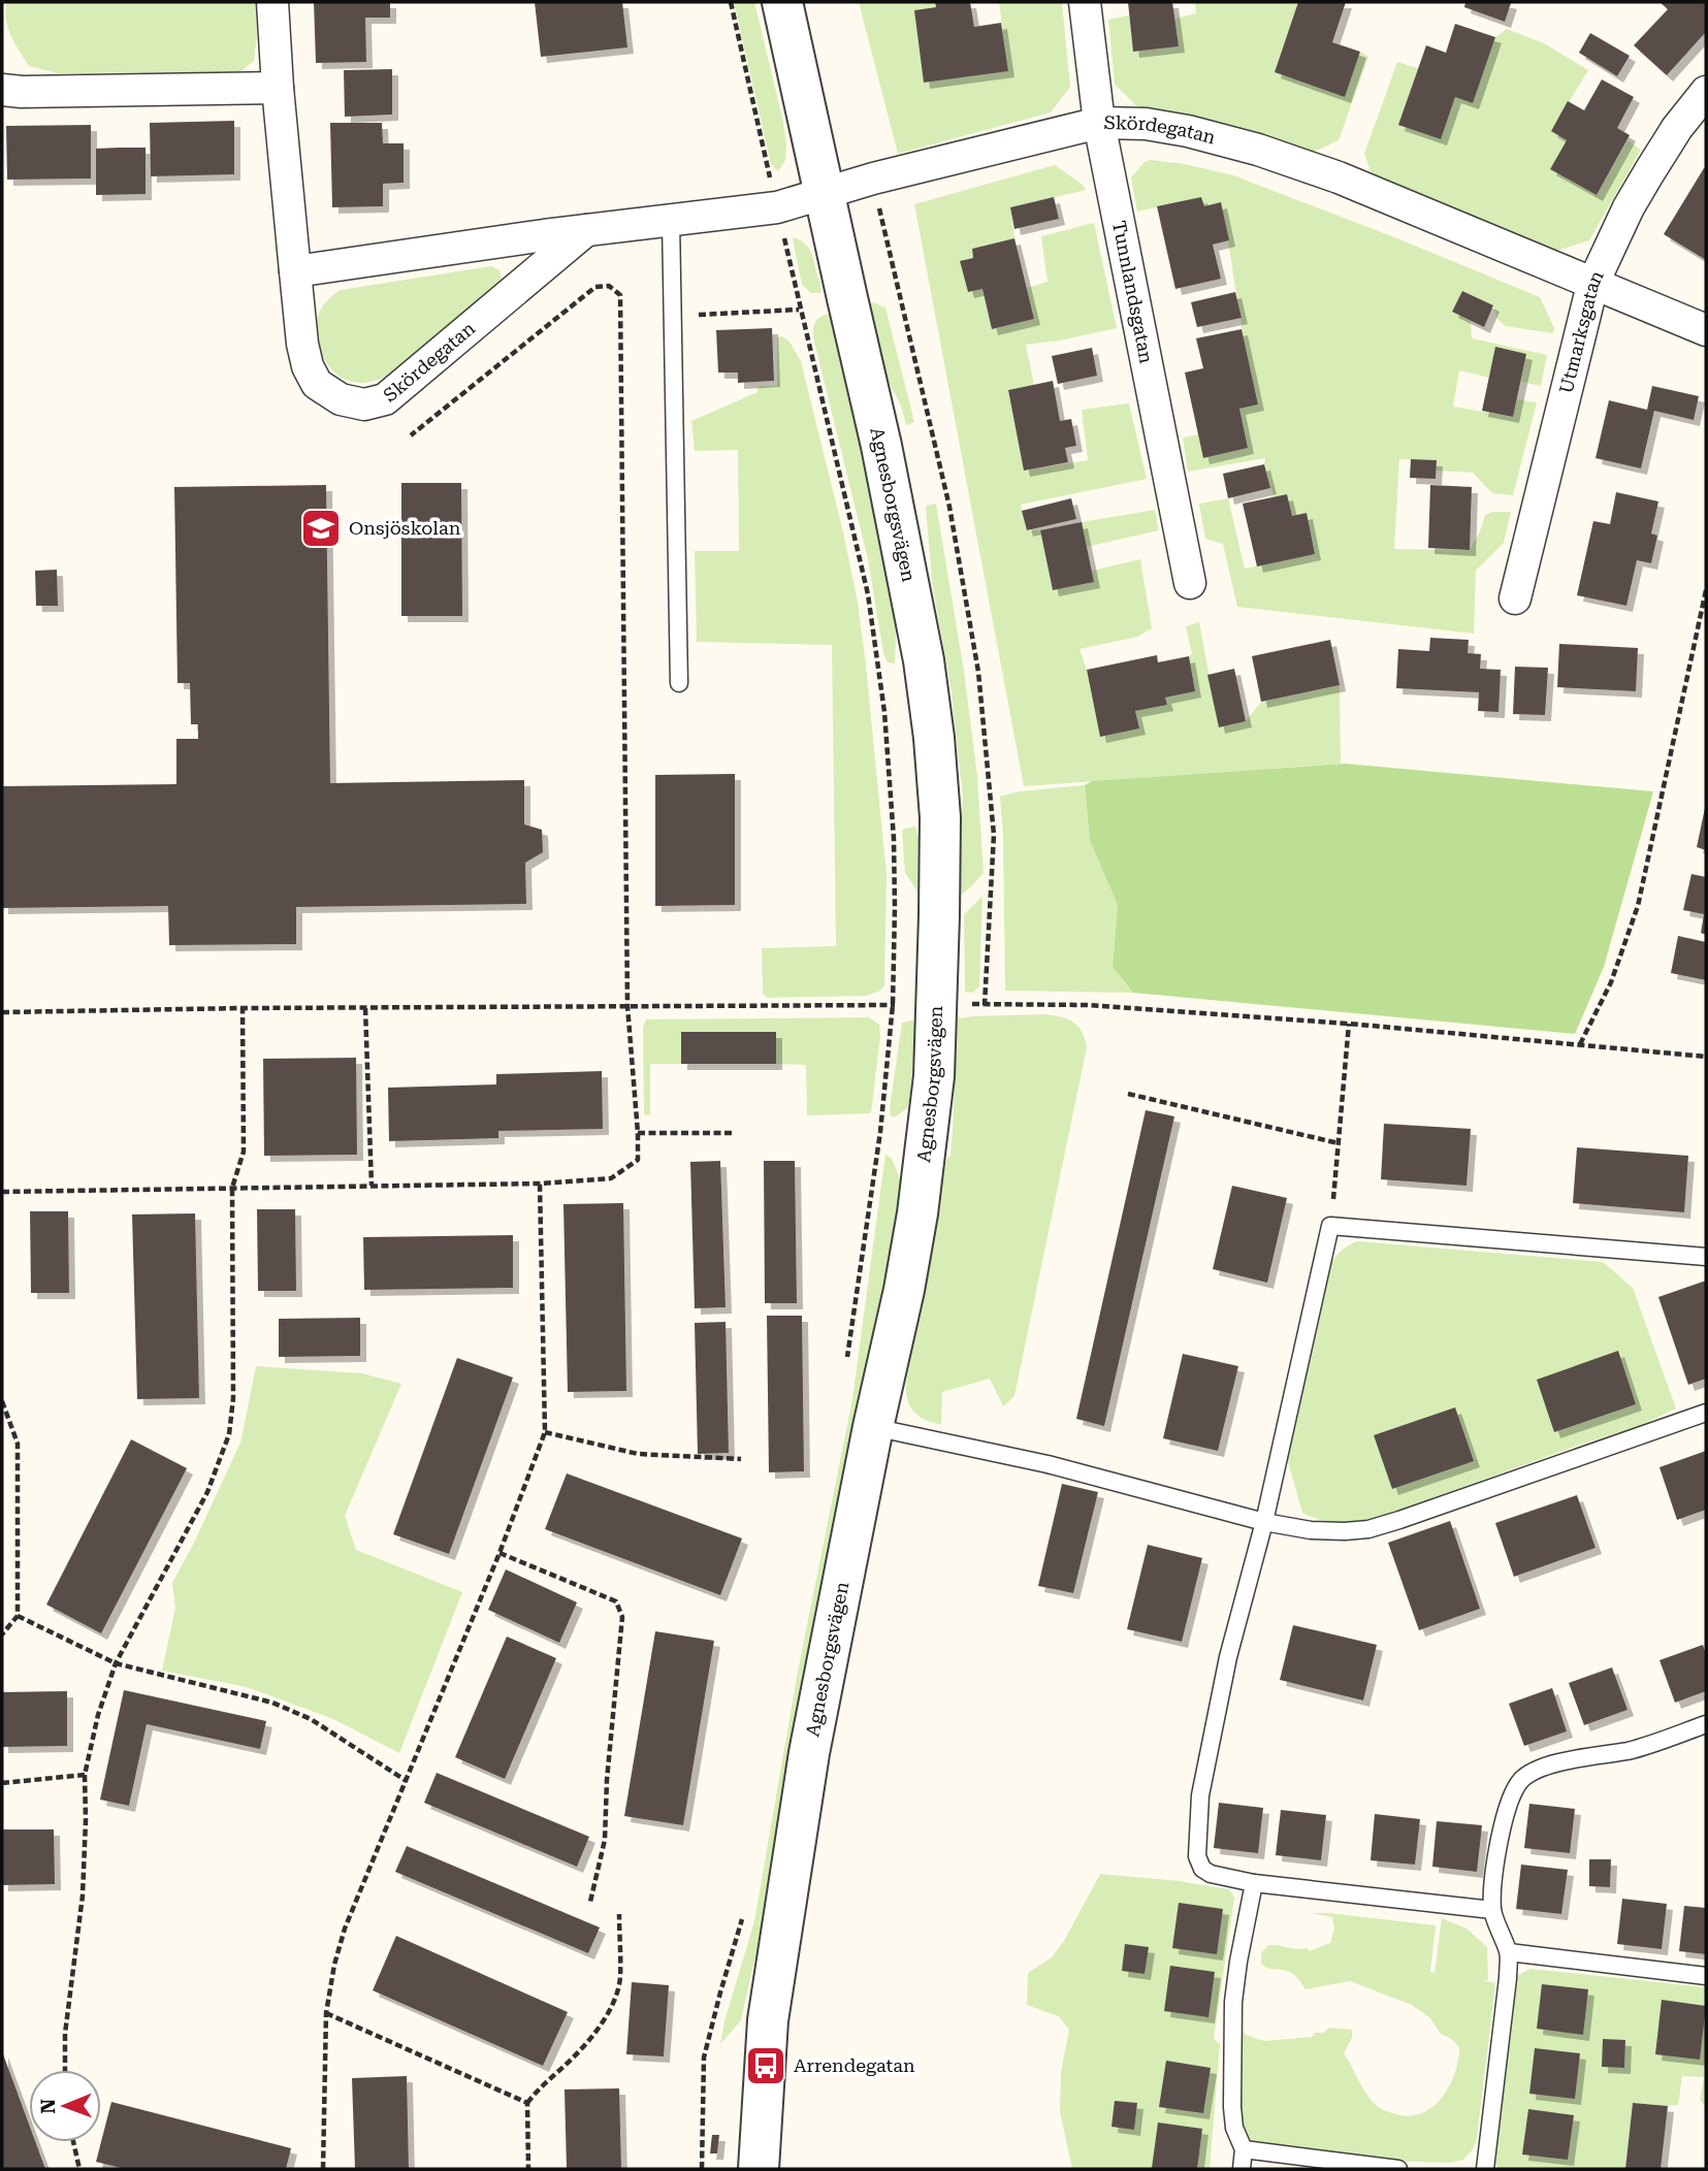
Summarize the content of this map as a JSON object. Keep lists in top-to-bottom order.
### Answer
{
  "streets": {
    "street": [
      "Skördegatan",
      "Tunnlandsgatan",
      "Utmarksgatan",
      "Agnesborgsvägen"
    ]
  },
  "crossings": [
    ["Skördegatan", "Tunnlandsgatan"],
    ["Skördegatan", "Utmarksgatan"],
    ["Skördegatan", "Agnesborgsvägen"]
  ],
  "places": {
    "school or university": ["Onsjöskolan"],
    "bus stop": ["Arrendegatan"]
  },
  "north": "left"
}
